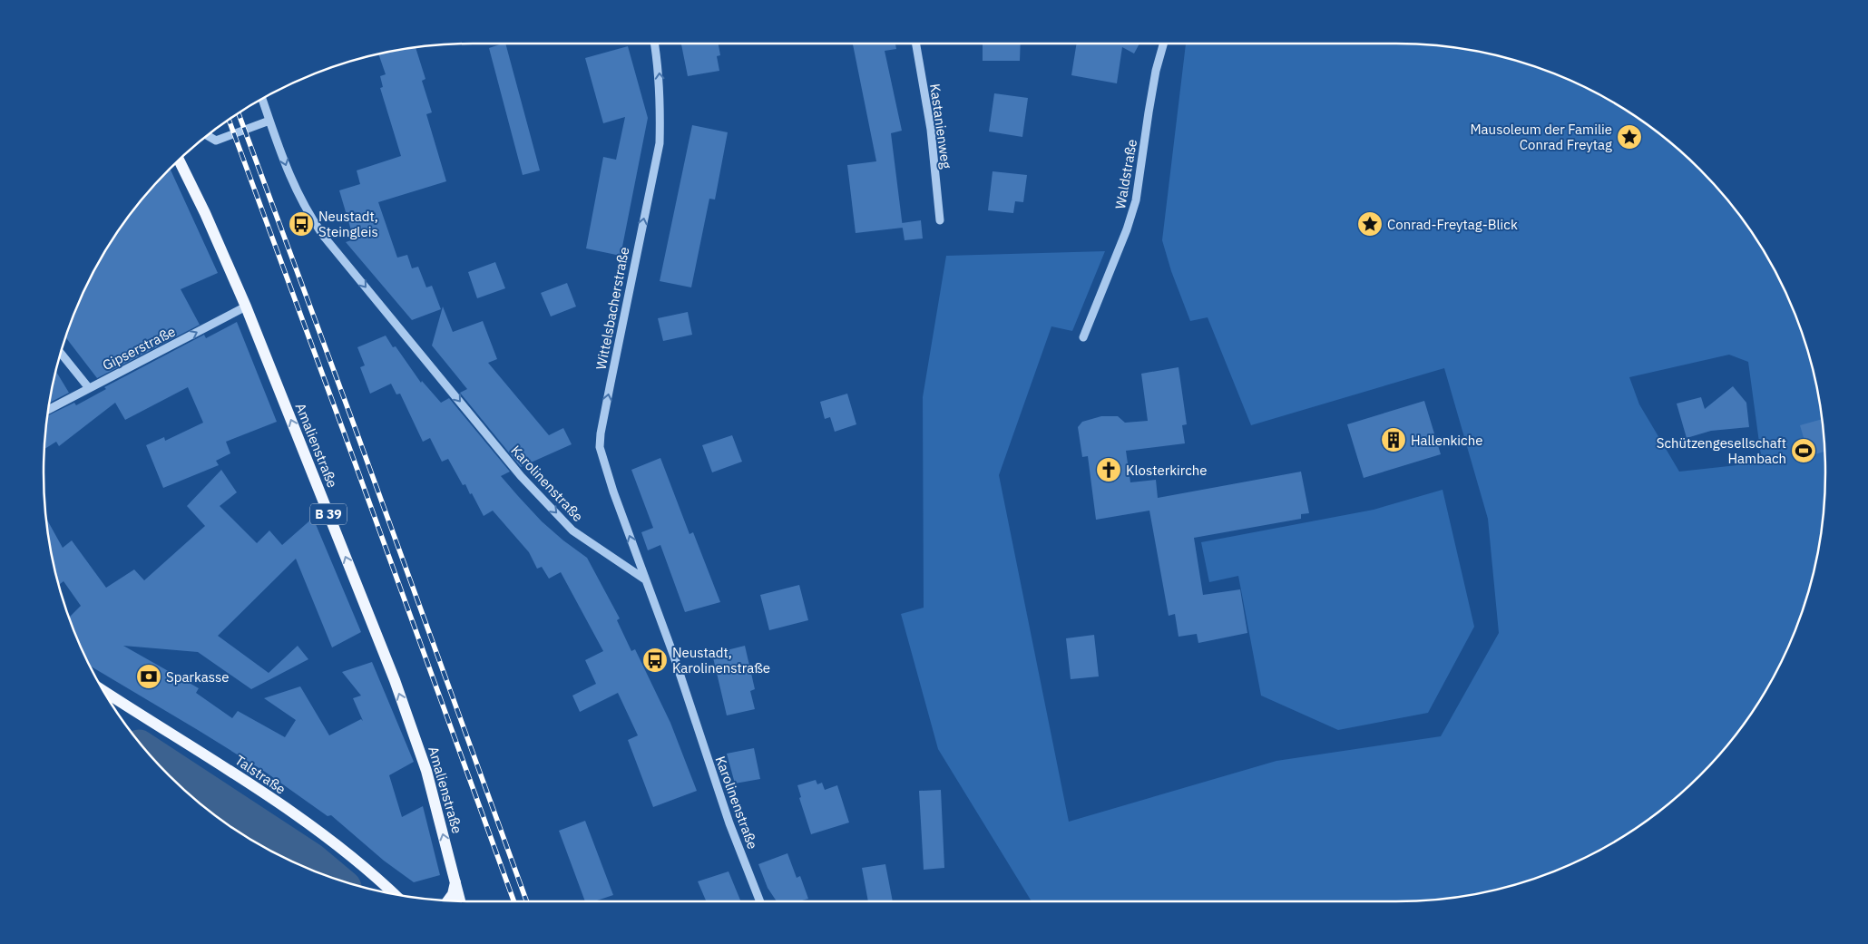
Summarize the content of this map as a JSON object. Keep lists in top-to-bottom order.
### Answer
{
  "streets": {
    "main road": ["Amalienstraße", "B 39", "Talstraße"],
    "street": [
      "Kastanienweg",
      "Waldstraße",
      "Wittelsbacherstraße",
      "Gipserstraße",
      "Karolinenstraße"
    ]
  },
  "crossings": [
    ["Wittelsbacherstraße", "Karolinenstraße"],
    ["Gipserstraße", "Amalienstraße"]
  ],
  "one_way": [
    "Wittelsbacherstraße",
    "Gipserstraße",
    "Amalienstraße",
    "Karolinenstraße"
  ],
  "places": {
    "place": ["Mausoleum der Familie Conrad Freytag", "Conrad-Freytag-Blick"],
    "bus stop": ["Neustadt, Steingleis", "Neustadt, Karolinenstraße"],
    "building": ["Hallenkiche"],
    "sports": ["Schützengesellschaft Hambach"],
    "church": ["Klosterkirche"],
    "bank": ["Sparkasse"]
  }
}
